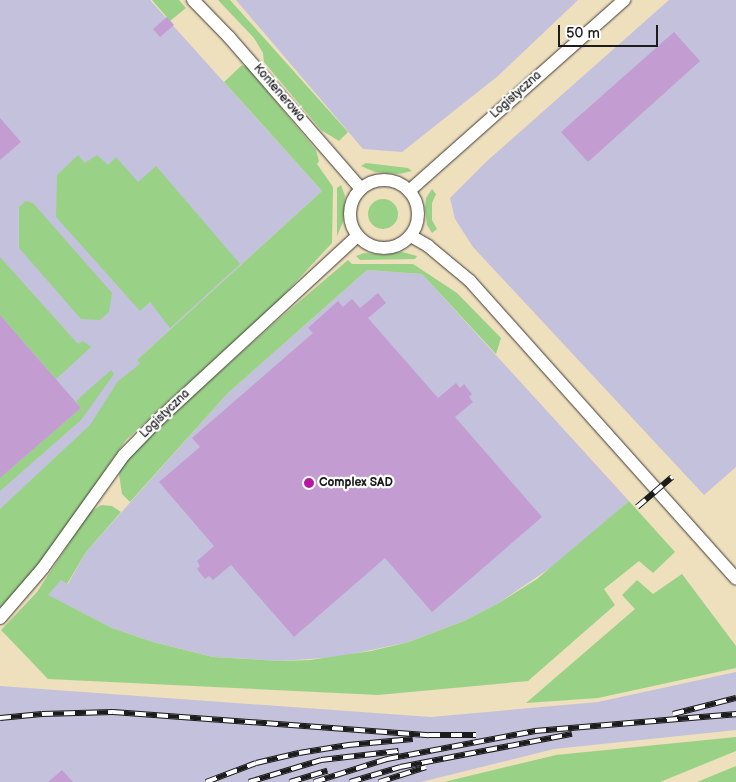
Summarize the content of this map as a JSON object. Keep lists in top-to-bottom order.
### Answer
{
  "streets": {
    "street": ["Kontenerowa", "Logistyczna"]
  },
  "crossings": [
    ["Kontenerowa", "Logistyczna"]
  ],
  "places": ["Complex SAD"],
  "scale_bar": "50 m"
}
